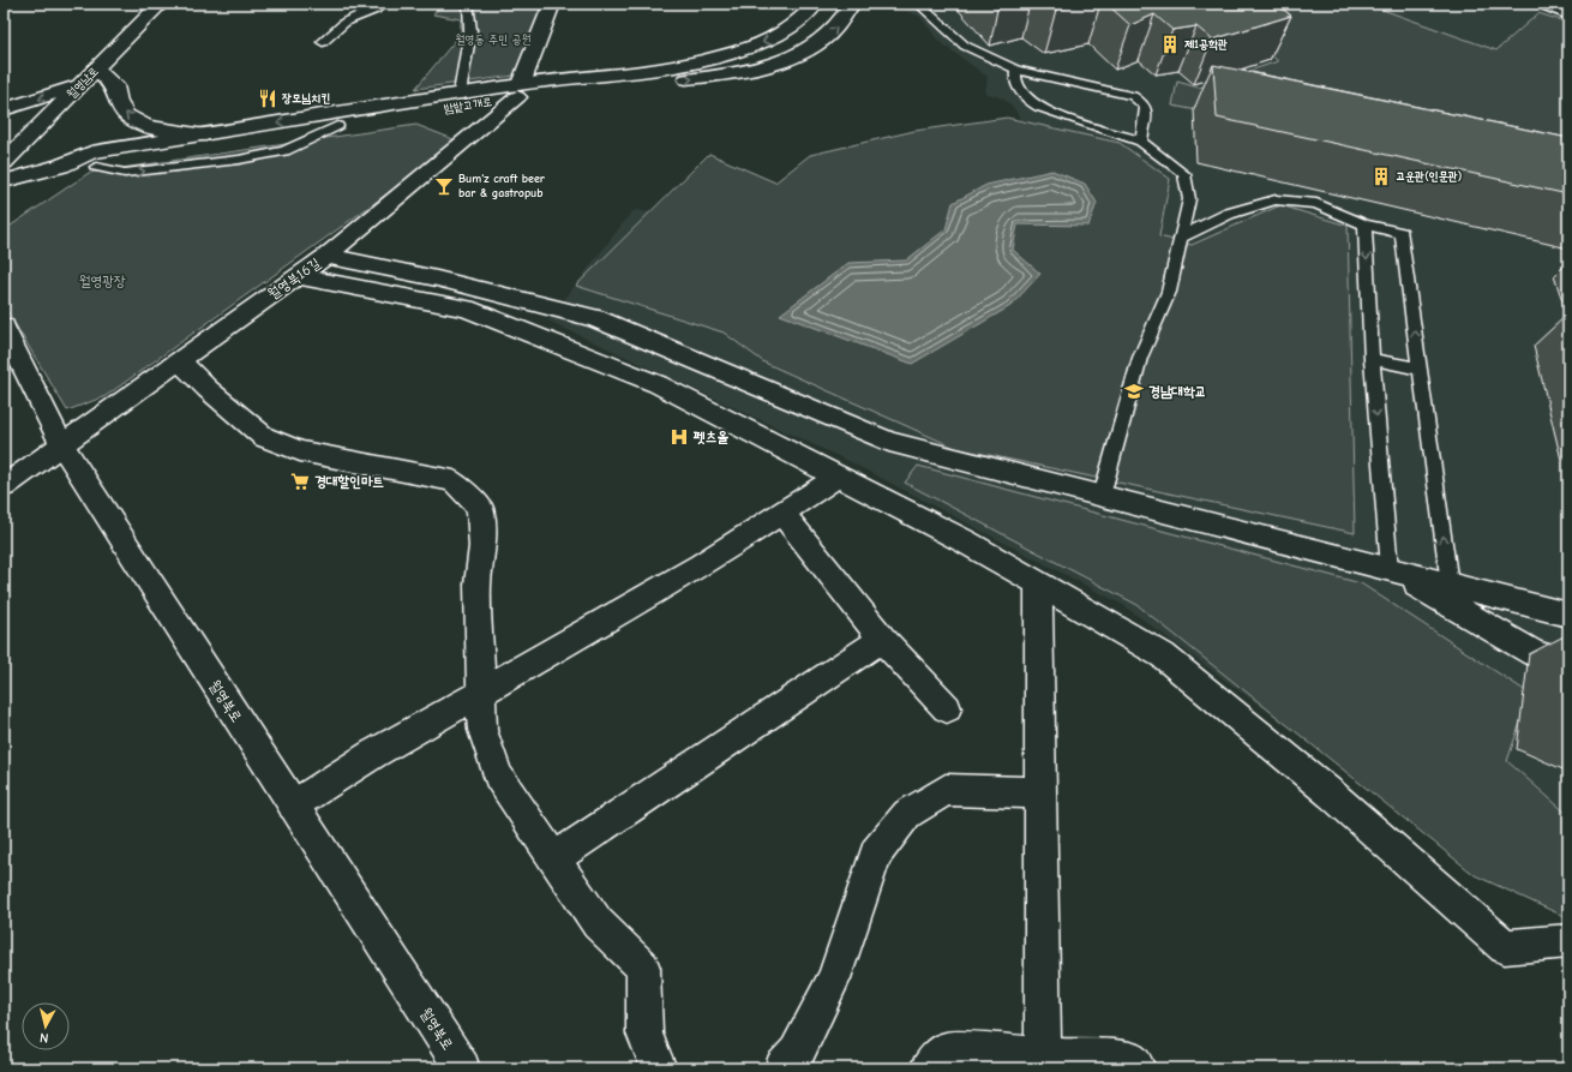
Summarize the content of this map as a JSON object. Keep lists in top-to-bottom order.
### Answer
{
  "streets": {
    "street": [
      "월영남로",
      "밤밭고개로",
      "월영북16길",
      "월영북로"
    ]
  },
  "crossings": [
    ["밤밭고개로", "월영북16길"],
    ["월영북16길", "월영북로"]
  ],
  "parks": ["월영동 주민 공원", "월영광장"],
  "places": {
    "building": ["제1공학관", "고운관(인문관)"],
    "restaurant": ["장모님치킨"],
    "bar": ["Bum'z craft beer bar & gastropub"],
    "school or university": ["경남대학교"],
    "hospital": ["펫츠올"],
    "supermarket": ["경대할인마트"]
  },
  "north": "bottom"
}
